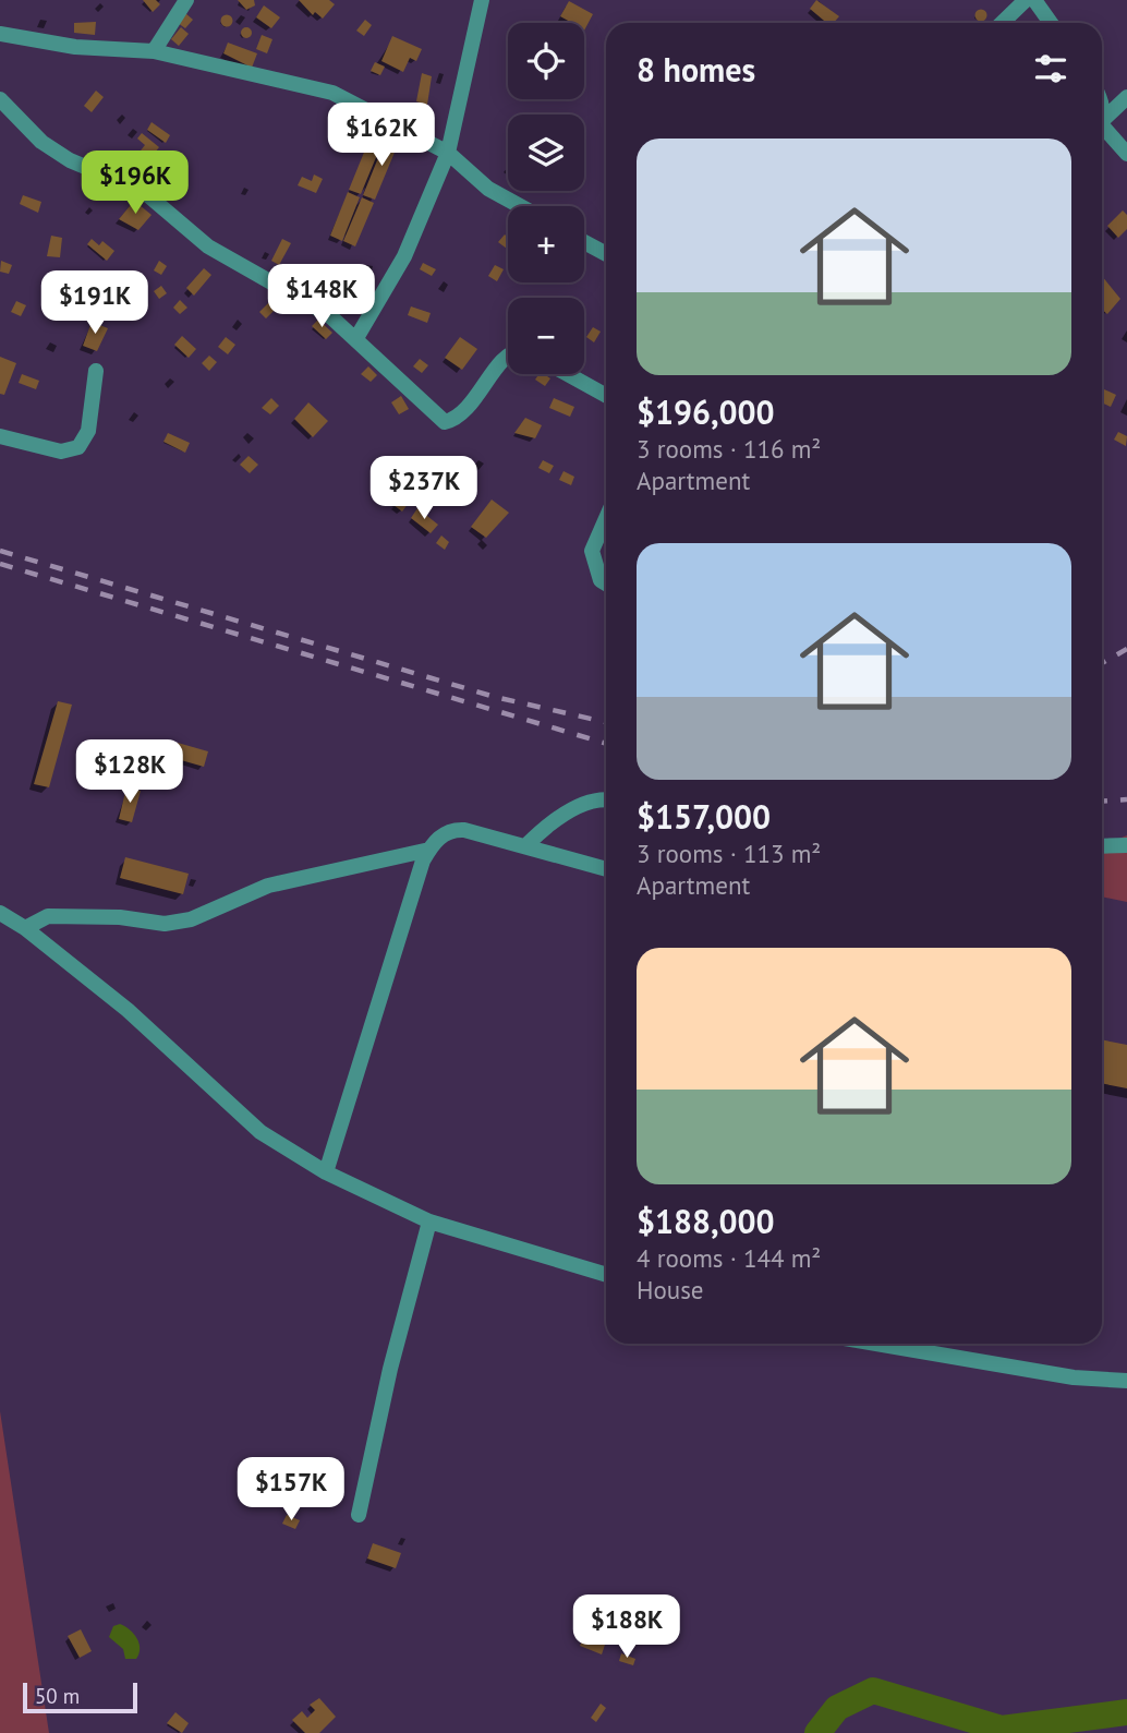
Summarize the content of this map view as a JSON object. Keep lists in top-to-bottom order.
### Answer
{
  "scale_bar": "50 m",
  "page": {
    "map_buttons": ["+", "−"],
    "heading": "8 homes",
    "price": [
      "$162K",
      "$196K",
      "$148K",
      "$191K",
      "$237K",
      "$128K",
      "$157K",
      "$188K"
    ],
    "list": [
      {
        "name": "$196,000",
        "note": "3 rooms · 116 m² · Apartment"
      },
      {
        "name": "$157,000",
        "note": "3 rooms · 113 m² · Apartment"
      },
      {
        "name": "$188,000",
        "note": "4 rooms · 144 m² · House"
      }
    ],
    "scale": "50 m"
  }
}
